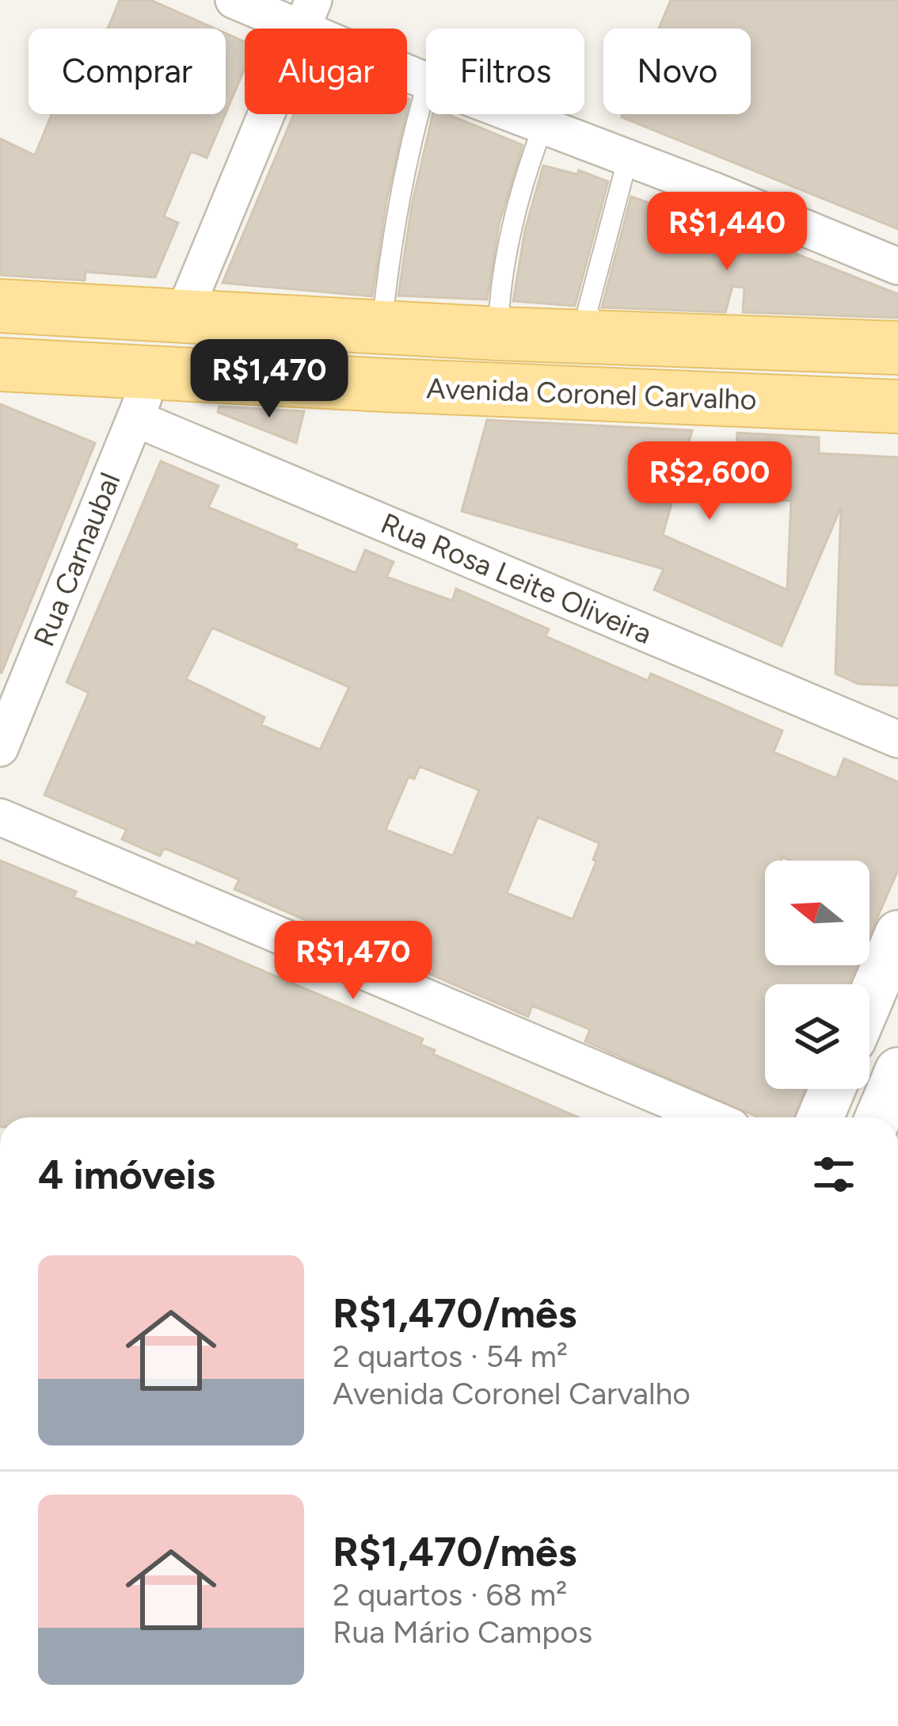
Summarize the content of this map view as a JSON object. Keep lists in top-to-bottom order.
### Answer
{
  "streets": {
    "main road": ["Avenida Coronel Carvalho"],
    "street": ["Rua Carnaubal", "Rua Rosa Leite Oliveira"]
  },
  "crossings": [
    ["Avenida Coronel Carvalho", "Rua Carnaubal"],
    ["Avenida Coronel Carvalho", "Rua Rosa Leite Oliveira"],
    ["Rua Carnaubal", "Rua Rosa Leite Oliveira"]
  ],
  "north": "left",
  "page": {
    "chip": [
      "Comprar",
      "Alugar",
      "Filtros",
      "Novo"
    ],
    "price": [
      "R$1,440",
      "R$1,470",
      "R$2,600",
      "R$1,470"
    ],
    "heading": "4 imóveis",
    "list": [
      {
        "name": "R$1,470/mês",
        "note": "2 quartos · 54 m² · Avenida Coronel Carvalho"
      },
      {
        "name": "R$1,470/mês",
        "note": "2 quartos · 68 m² · Rua Mário Campos"
      }
    ]
  }
}
